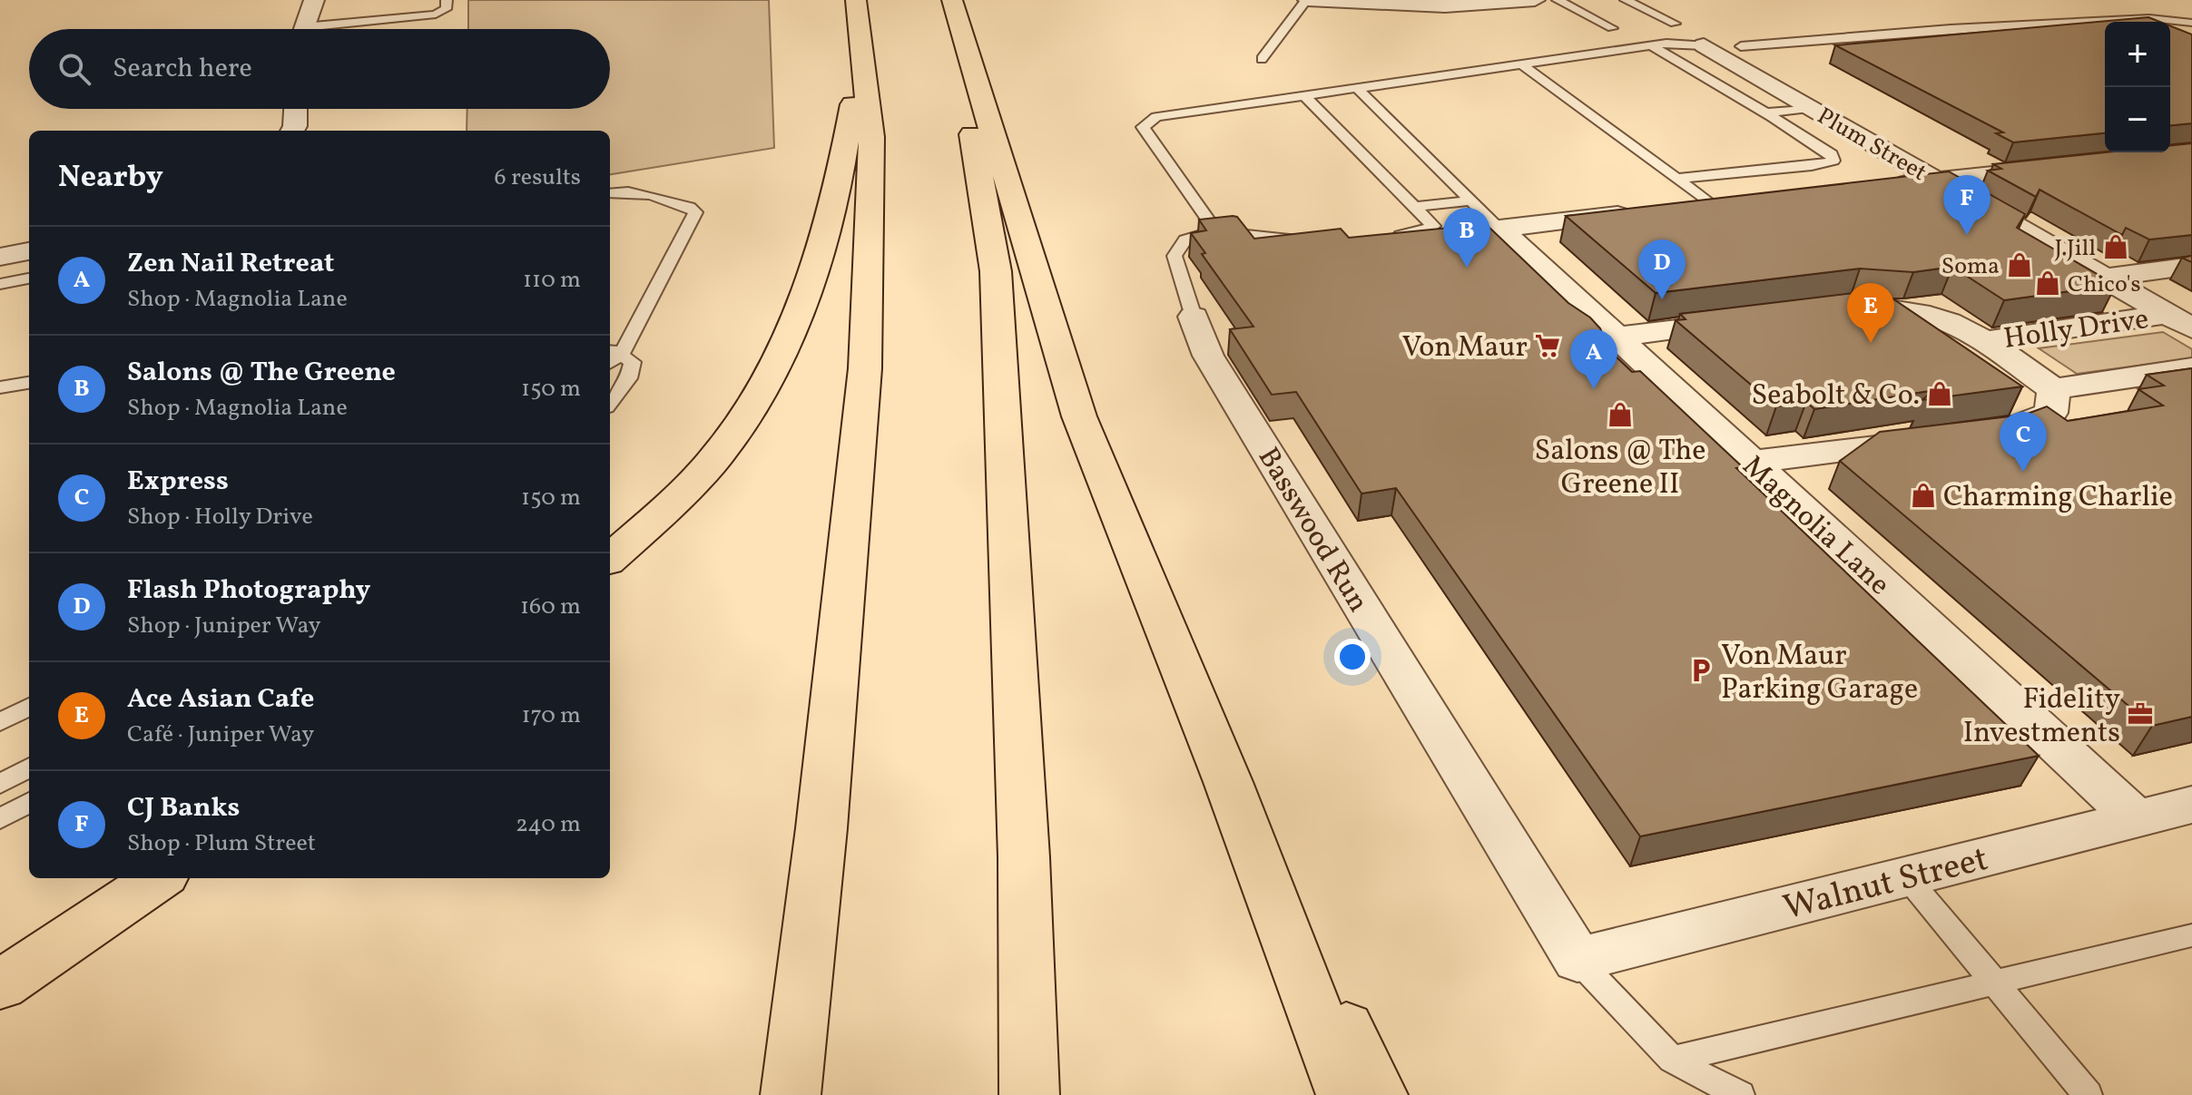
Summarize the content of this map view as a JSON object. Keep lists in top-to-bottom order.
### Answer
{
  "streets": {
    "street": [
      "Plum Street",
      "Holly Drive",
      "Magnolia Lane",
      "Basswood Run",
      "Walnut Street"
    ]
  },
  "crossings": [
    ["Plum Street", "Holly Drive"],
    ["Holly Drive", "Magnolia Lane"],
    ["Magnolia Lane", "Walnut Street"],
    ["Basswood Run", "Walnut Street"]
  ],
  "places": {
    "shop": [
      "J.Jill",
      "Soma",
      "Chico's",
      "Seabolt & Co.",
      "Salons @ The Greene II",
      "Charming Charlie"
    ],
    "supermarket": ["Von Maur"],
    "parking": ["Von Maur Parking Garage"],
    "office": ["Fidelity Investments"]
  },
  "page": {
    "map_buttons": ["+", "−"],
    "search": "Search here",
    "heading": ["Nearby", "6 results"],
    "pins": [
      "F",
      "B",
      "D",
      "E",
      "A",
      "C"
    ],
    "list": [
      {
        "mark": "A",
        "name": "Zen Nail Retreat",
        "note": "Shop · Magnolia Lane",
        "value": "110 m"
      },
      {
        "mark": "B",
        "name": "Salons @ The Greene",
        "note": "Shop · Magnolia Lane",
        "value": "150 m"
      },
      {
        "mark": "C",
        "name": "Express",
        "note": "Shop · Holly Drive",
        "value": "150 m"
      },
      {
        "mark": "D",
        "name": "Flash Photography",
        "note": "Shop · Juniper Way",
        "value": "160 m"
      },
      {
        "mark": "E",
        "name": "Ace Asian Cafe",
        "note": "Café · Juniper Way",
        "value": "170 m"
      },
      {
        "mark": "F",
        "name": "CJ Banks",
        "note": "Shop · Plum Street",
        "value": "240 m"
      }
    ]
  }
}
